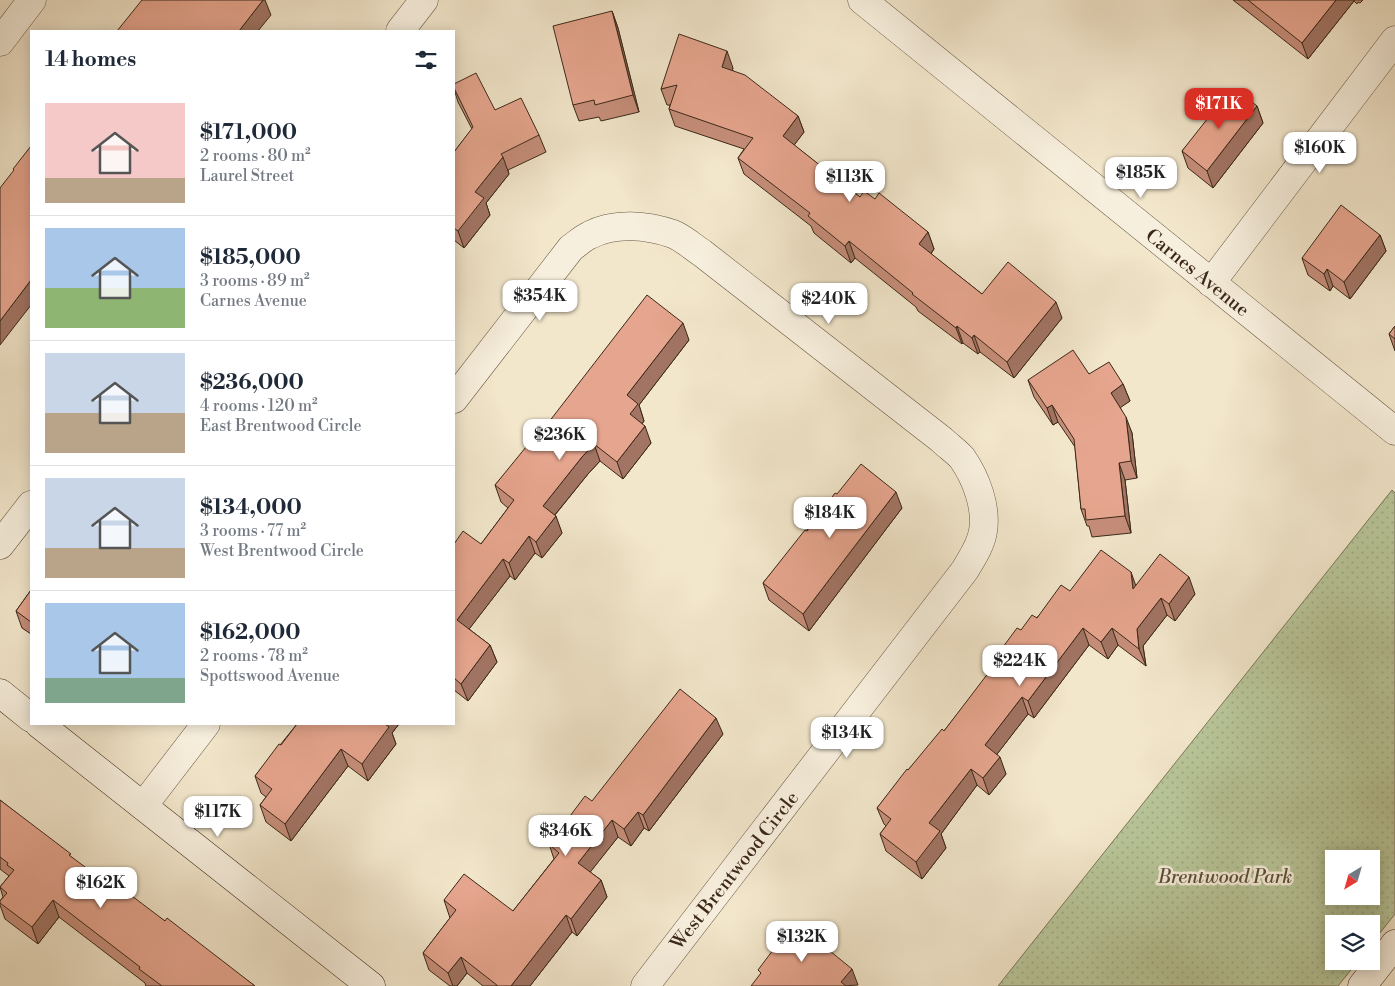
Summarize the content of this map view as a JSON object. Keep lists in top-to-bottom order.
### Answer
{
  "streets": {
    "street": ["Carnes Avenue", "West Brentwood Circle"]
  },
  "parks": ["Brentwood Park"],
  "north": "bottom left",
  "page": {
    "heading": "14 homes",
    "price": [
      "$171K",
      "$160K",
      "$185K",
      "$113K",
      "$354K",
      "$240K",
      "$236K",
      "$184K",
      "$224K",
      "$134K",
      "$117K",
      "$346K",
      "$162K",
      "$132K"
    ],
    "list": [
      {
        "name": "$171,000",
        "note": "2 rooms · 80 m² · Laurel Street"
      },
      {
        "name": "$185,000",
        "note": "3 rooms · 89 m² · Carnes Avenue"
      },
      {
        "name": "$236,000",
        "note": "4 rooms · 120 m² · East Brentwood Circle"
      },
      {
        "name": "$134,000",
        "note": "3 rooms · 77 m² · West Brentwood Circle"
      },
      {
        "name": "$162,000",
        "note": "2 rooms · 78 m² · Spottswood Avenue"
      }
    ]
  }
}
